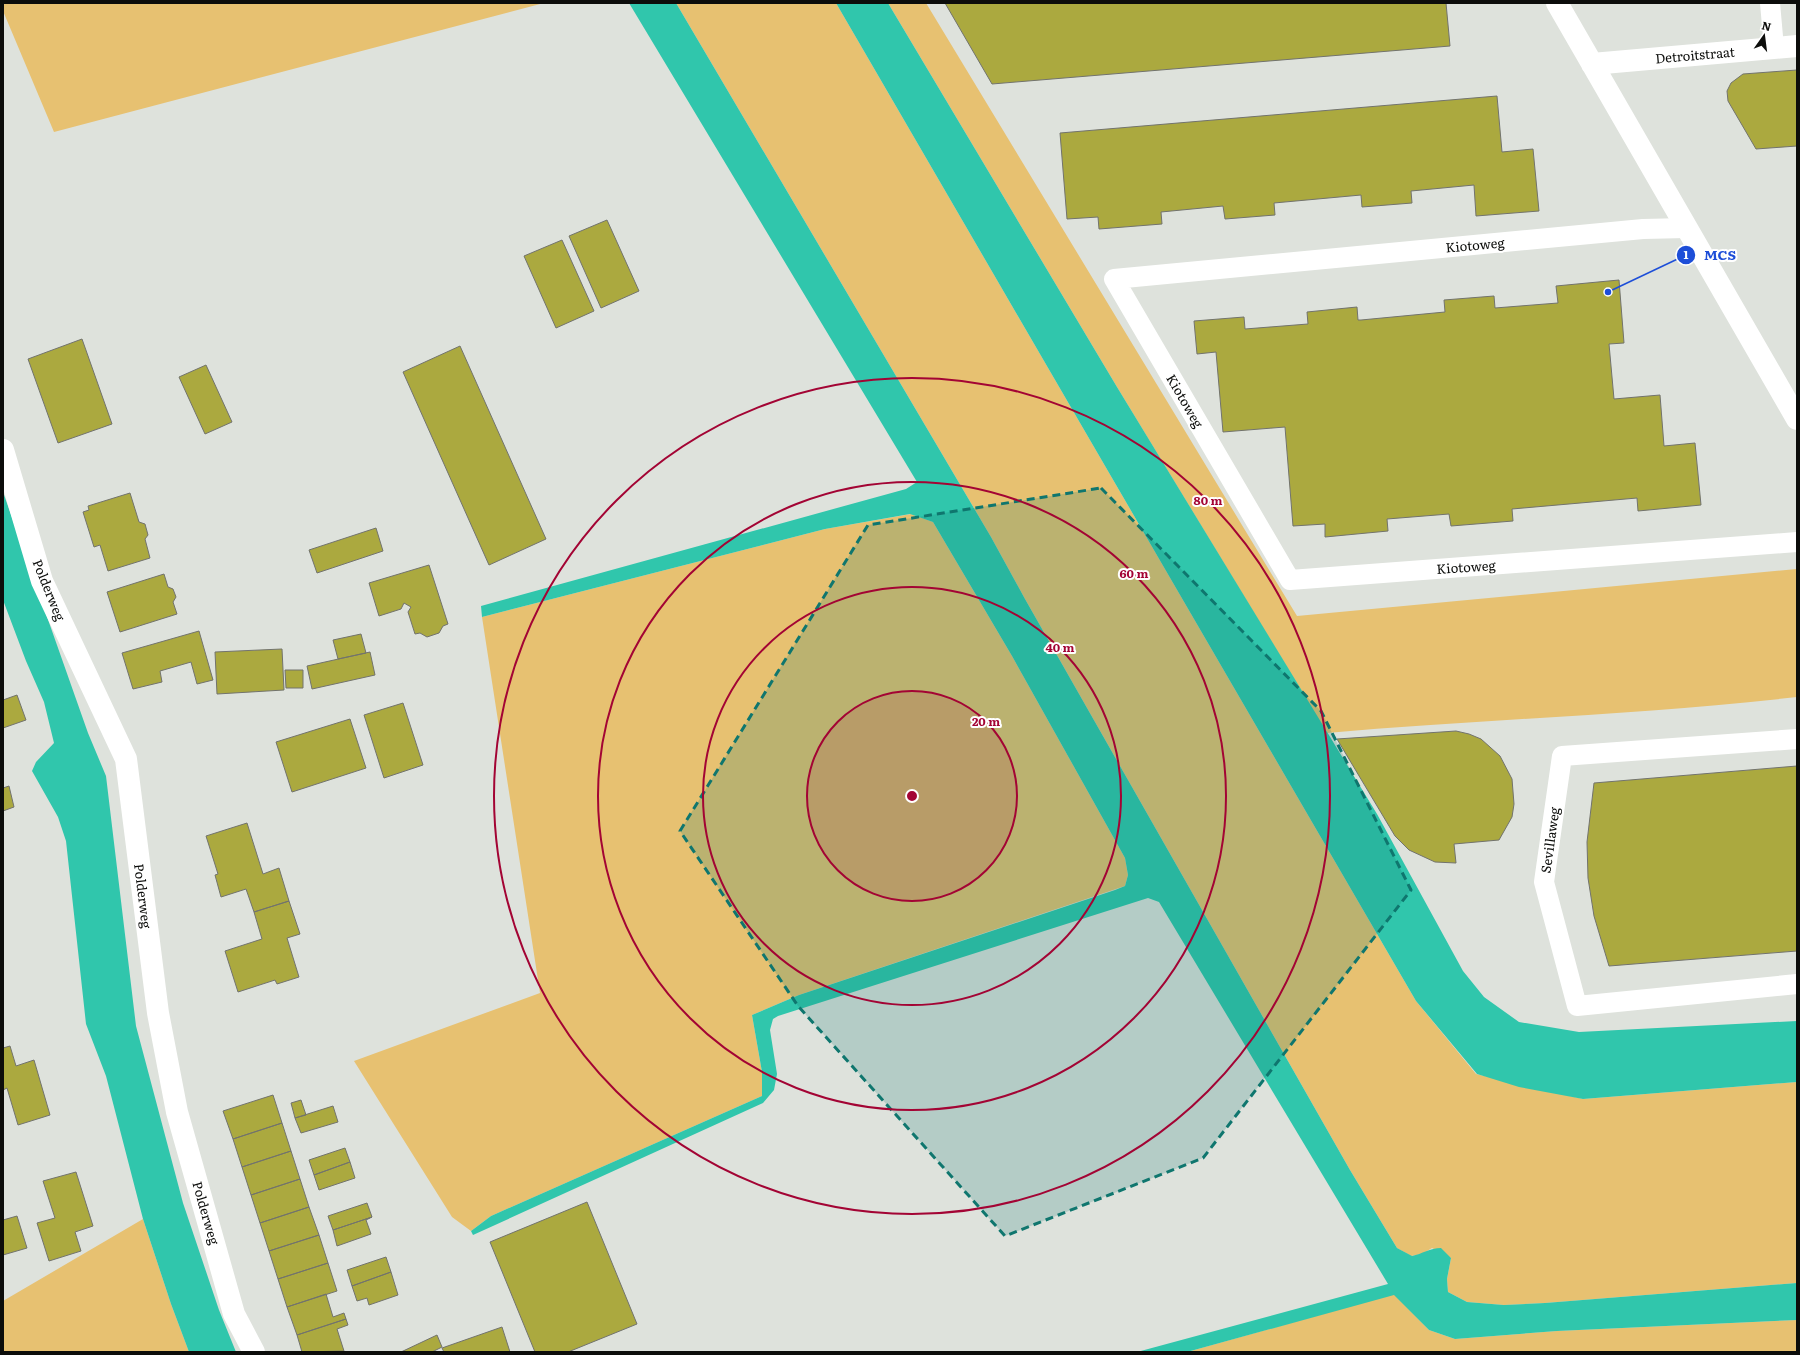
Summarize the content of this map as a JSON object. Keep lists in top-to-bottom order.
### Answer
{
  "streets": {
    "street": ["Detroitstraat", "Polderweg"],
    "lane": ["Kiotoweg", "Sevillaweg"]
  },
  "places": ["MCS"],
  "north": "top",
  "rings": [
    "80 m",
    "60 m",
    "40 m",
    "20 m"
  ]
}
